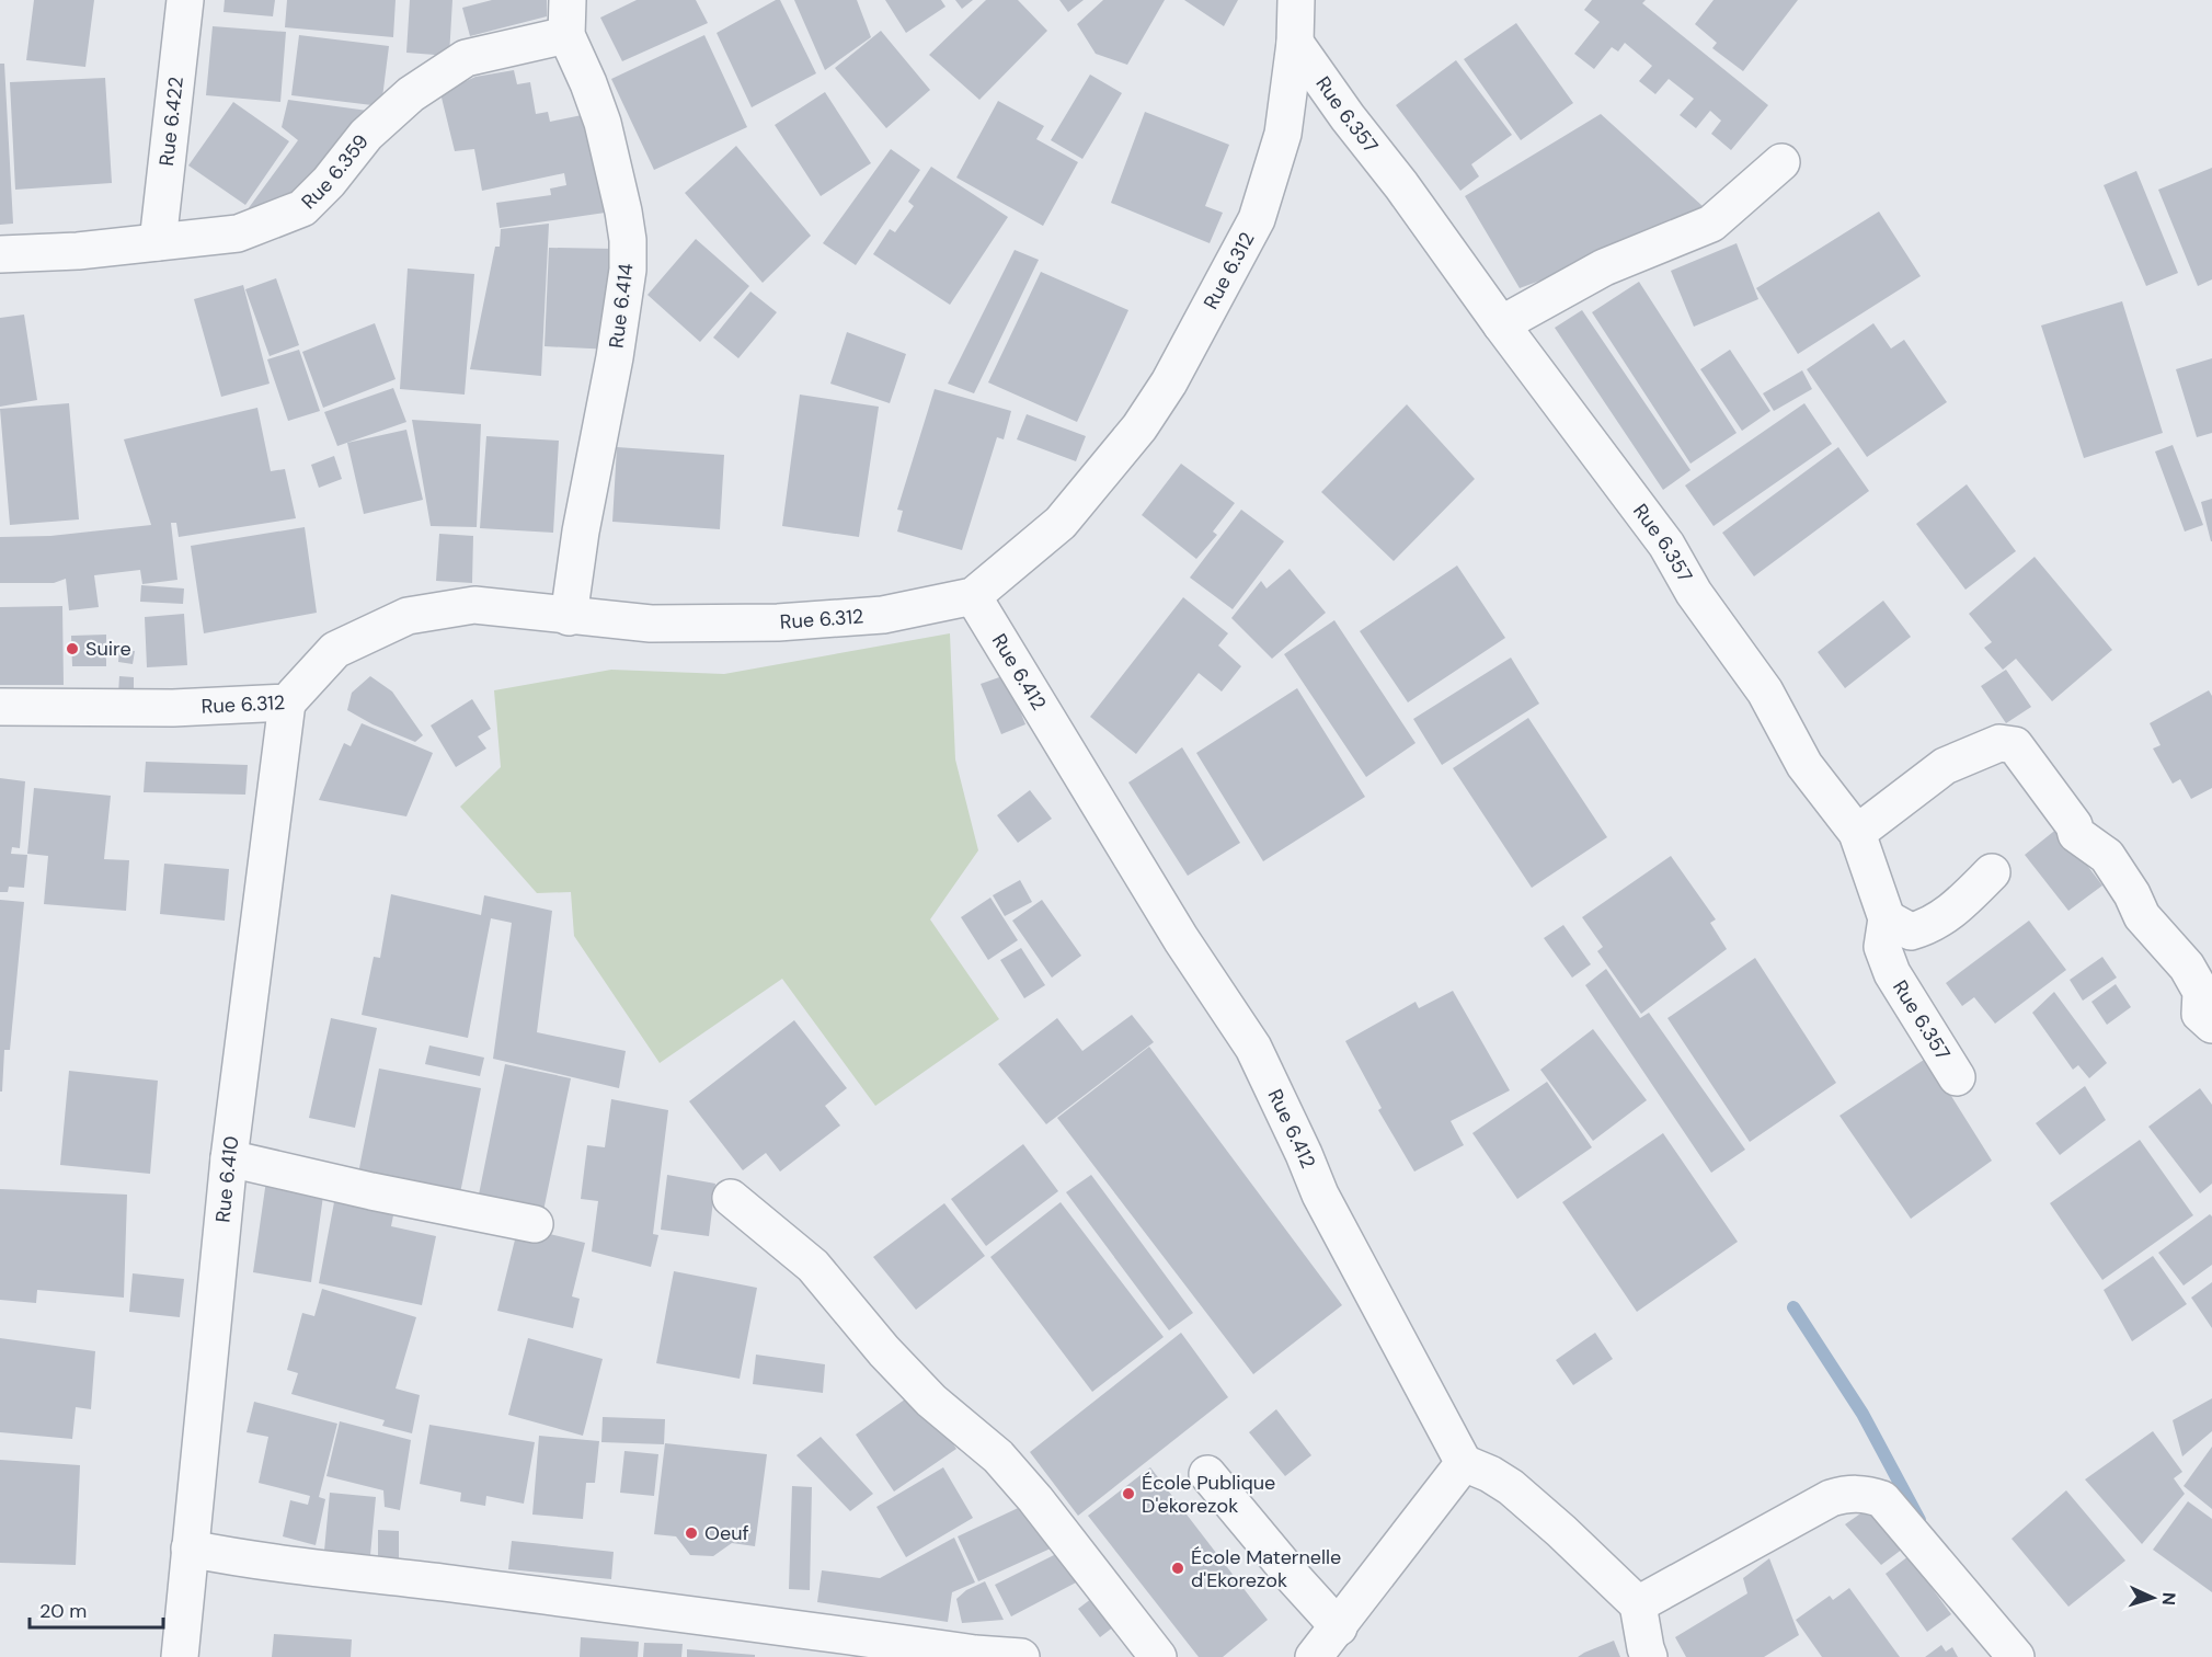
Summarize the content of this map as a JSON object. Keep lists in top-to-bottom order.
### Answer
{
  "streets": {
    "street": [
      "Rue 6.357",
      "Rue 6.422",
      "Rue 6.359",
      "Rue 6.312",
      "Rue 6.414",
      "Rue 6.412",
      "Rue 6.410"
    ]
  },
  "crossings": [
    ["Rue 6.357", "Rue 6.312"],
    ["Rue 6.422", "Rue 6.359"],
    ["Rue 6.359", "Rue 6.414"],
    ["Rue 6.312", "Rue 6.414"],
    ["Rue 6.312", "Rue 6.412"],
    ["Rue 6.312", "Rue 6.410"]
  ],
  "places": [
    "Suire",
    "École Publique D'ekorezok",
    "Oeuf",
    "École Maternelle d'Ekorezok"
  ],
  "scale_bar": "20 m",
  "north": "right"
}
